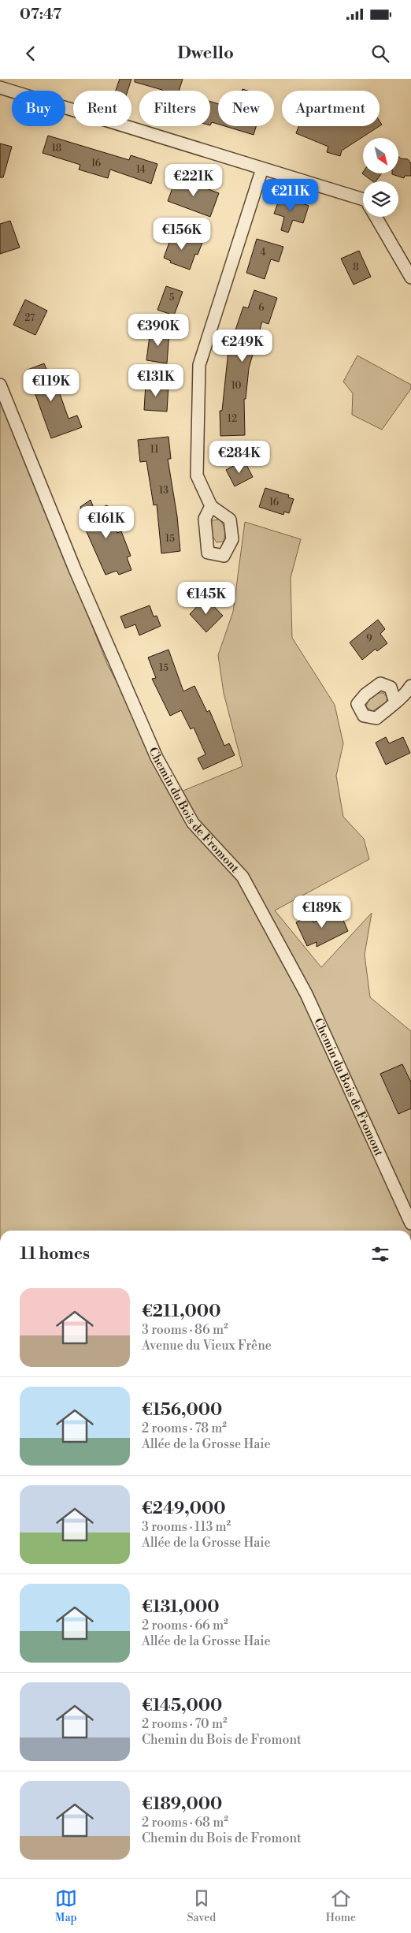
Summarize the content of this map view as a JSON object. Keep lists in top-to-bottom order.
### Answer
{
  "streets": {
    "street": ["Chemin du Bois de Fromont"]
  },
  "house_numbers": [
    "18",
    "16",
    "14",
    "4",
    "8",
    "5",
    "6",
    "27",
    "10",
    "12",
    "11",
    "13",
    "16",
    "15",
    "9",
    "15"
  ],
  "north": "bottom right",
  "page": {
    "status": "07:47",
    "header": "Dwello",
    "chip": [
      "Buy",
      "Rent",
      "Filters",
      "New",
      "Apartment"
    ],
    "price": [
      "€221K",
      "€211K",
      "€156K",
      "€390K",
      "€249K",
      "€131K",
      "€119K",
      "€284K",
      "€161K",
      "€145K",
      "€189K"
    ],
    "heading": "11 homes",
    "list": [
      {
        "name": "€211,000",
        "note": "3 rooms · 86 m² · Avenue du Vieux Frêne"
      },
      {
        "name": "€156,000",
        "note": "2 rooms · 78 m² · Allée de la Grosse Haie"
      },
      {
        "name": "€249,000",
        "note": "3 rooms · 113 m² · Allée de la Grosse Haie"
      },
      {
        "name": "€131,000",
        "note": "2 rooms · 66 m² · Allée de la Grosse Haie"
      },
      {
        "name": "€145,000",
        "note": "2 rooms · 70 m² · Chemin du Bois de Fromont"
      },
      {
        "name": "€189,000",
        "note": "2 rooms · 68 m² · Chemin du Bois de Fromont"
      }
    ],
    "tabs": ["Map", "Saved", "Home"]
  }
}
